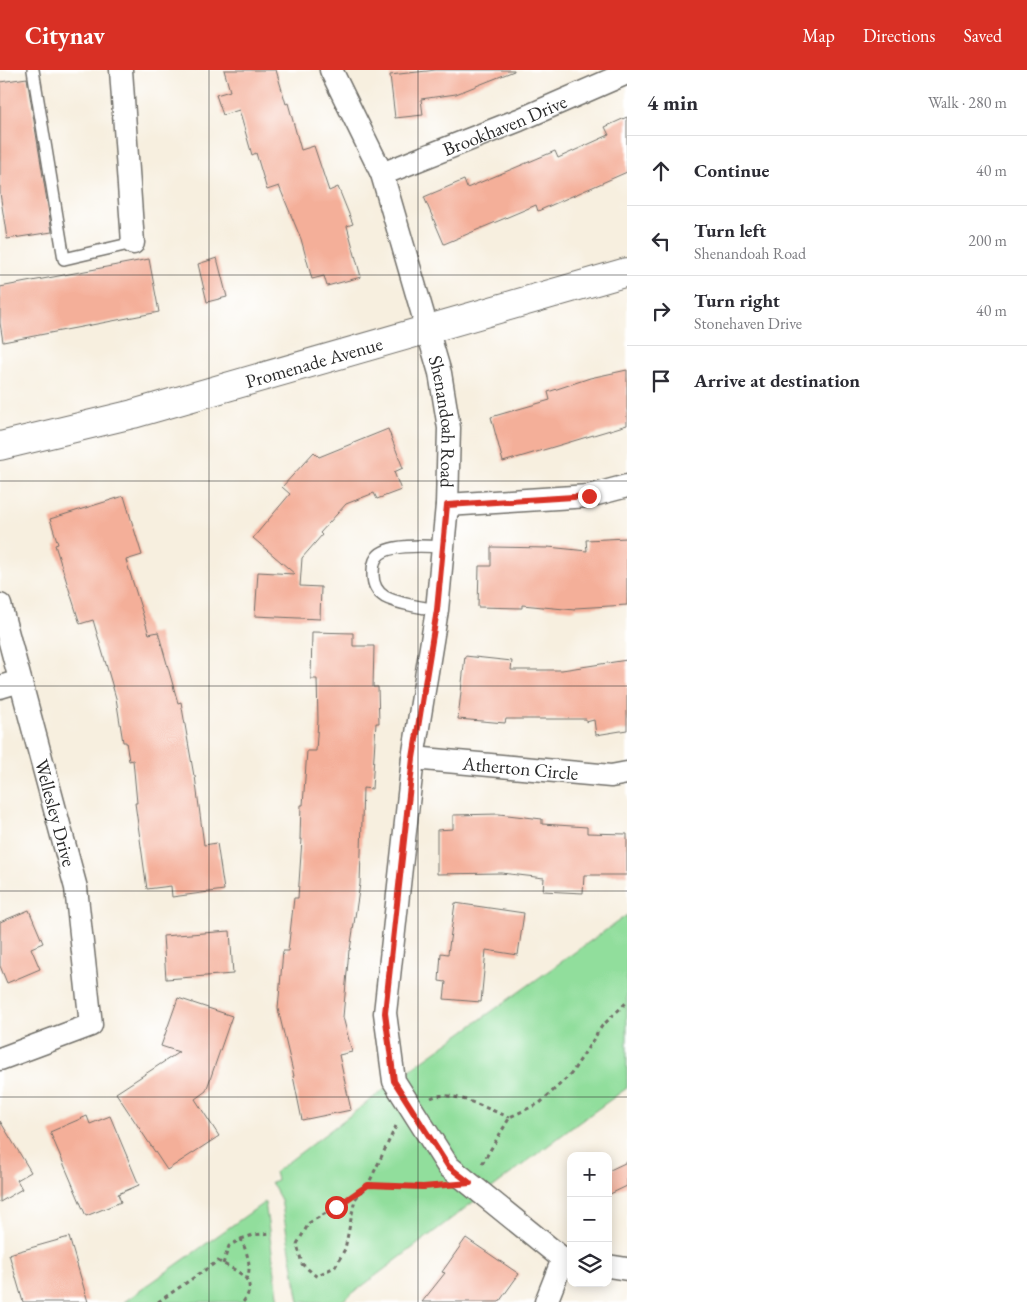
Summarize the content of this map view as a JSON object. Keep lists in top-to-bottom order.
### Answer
{
  "streets": {
    "main road": ["Promenade Avenue"],
    "street": [
      "Brookhaven Drive",
      "Shenandoah Road",
      "Atherton Circle",
      "Wellesley Drive"
    ]
  },
  "crossings": [
    ["Brookhaven Drive", "Shenandoah Road"],
    ["Promenade Avenue", "Shenandoah Road"],
    ["Shenandoah Road", "Atherton Circle"]
  ],
  "page": {
    "header": "Citynav",
    "nav": ["Map", "Directions", "Saved"],
    "heading": ["4 min", "Walk · 280 m"],
    "list": [
      ["Continue", "40 m"],
      ["Turn left", "Shenandoah Road", "200 m"],
      ["Turn right", "Stonehaven Drive", "40 m"],
      "Arrive at destination"
    ],
    "map_buttons": ["+", "−"]
  }
}
